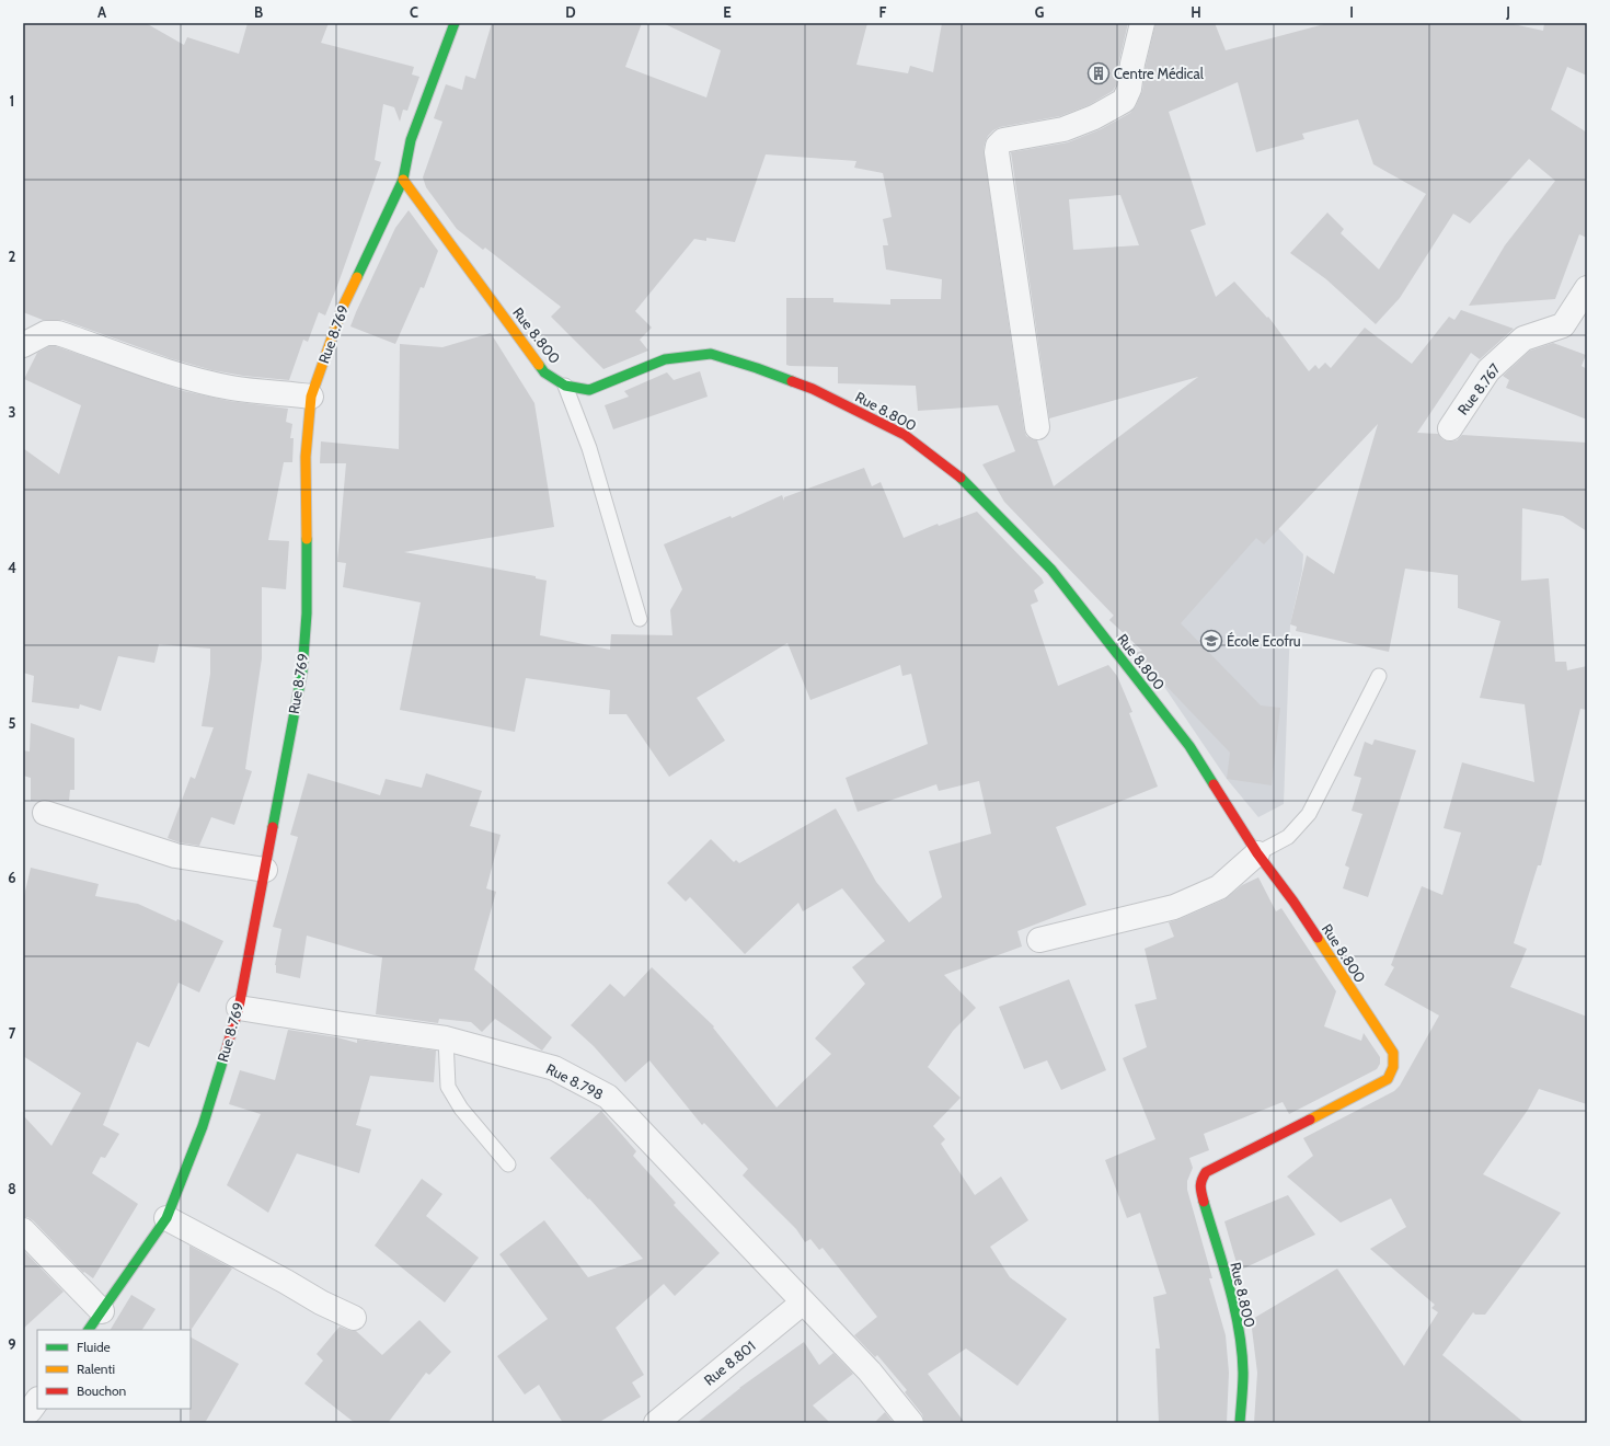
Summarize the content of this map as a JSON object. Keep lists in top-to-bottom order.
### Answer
{
  "streets": {
    "street": [
      "Rue 8.769",
      "Rue 8.800",
      "Rue 8.767",
      "Rue 8.798",
      "Rue 8.801"
    ]
  },
  "crossings": [
    ["Rue 8.769", "Rue 8.800"],
    ["Rue 8.769", "Rue 8.798"],
    ["Rue 8.798", "Rue 8.801"]
  ],
  "places": {
    "building": ["Centre Médical"],
    "school or university": ["École Ecofru"]
  },
  "legend": ["Fluide", "Ralenti", "Bouchon"],
  "grid": {
    "columns": [
      "A",
      "B",
      "C",
      "D",
      "E",
      "F",
      "G",
      "H",
      "I",
      "J"
    ],
    "rows": [
      "1",
      "2",
      "3",
      "4",
      "5",
      "6",
      "7",
      "8",
      "9"
    ]
  }
}
